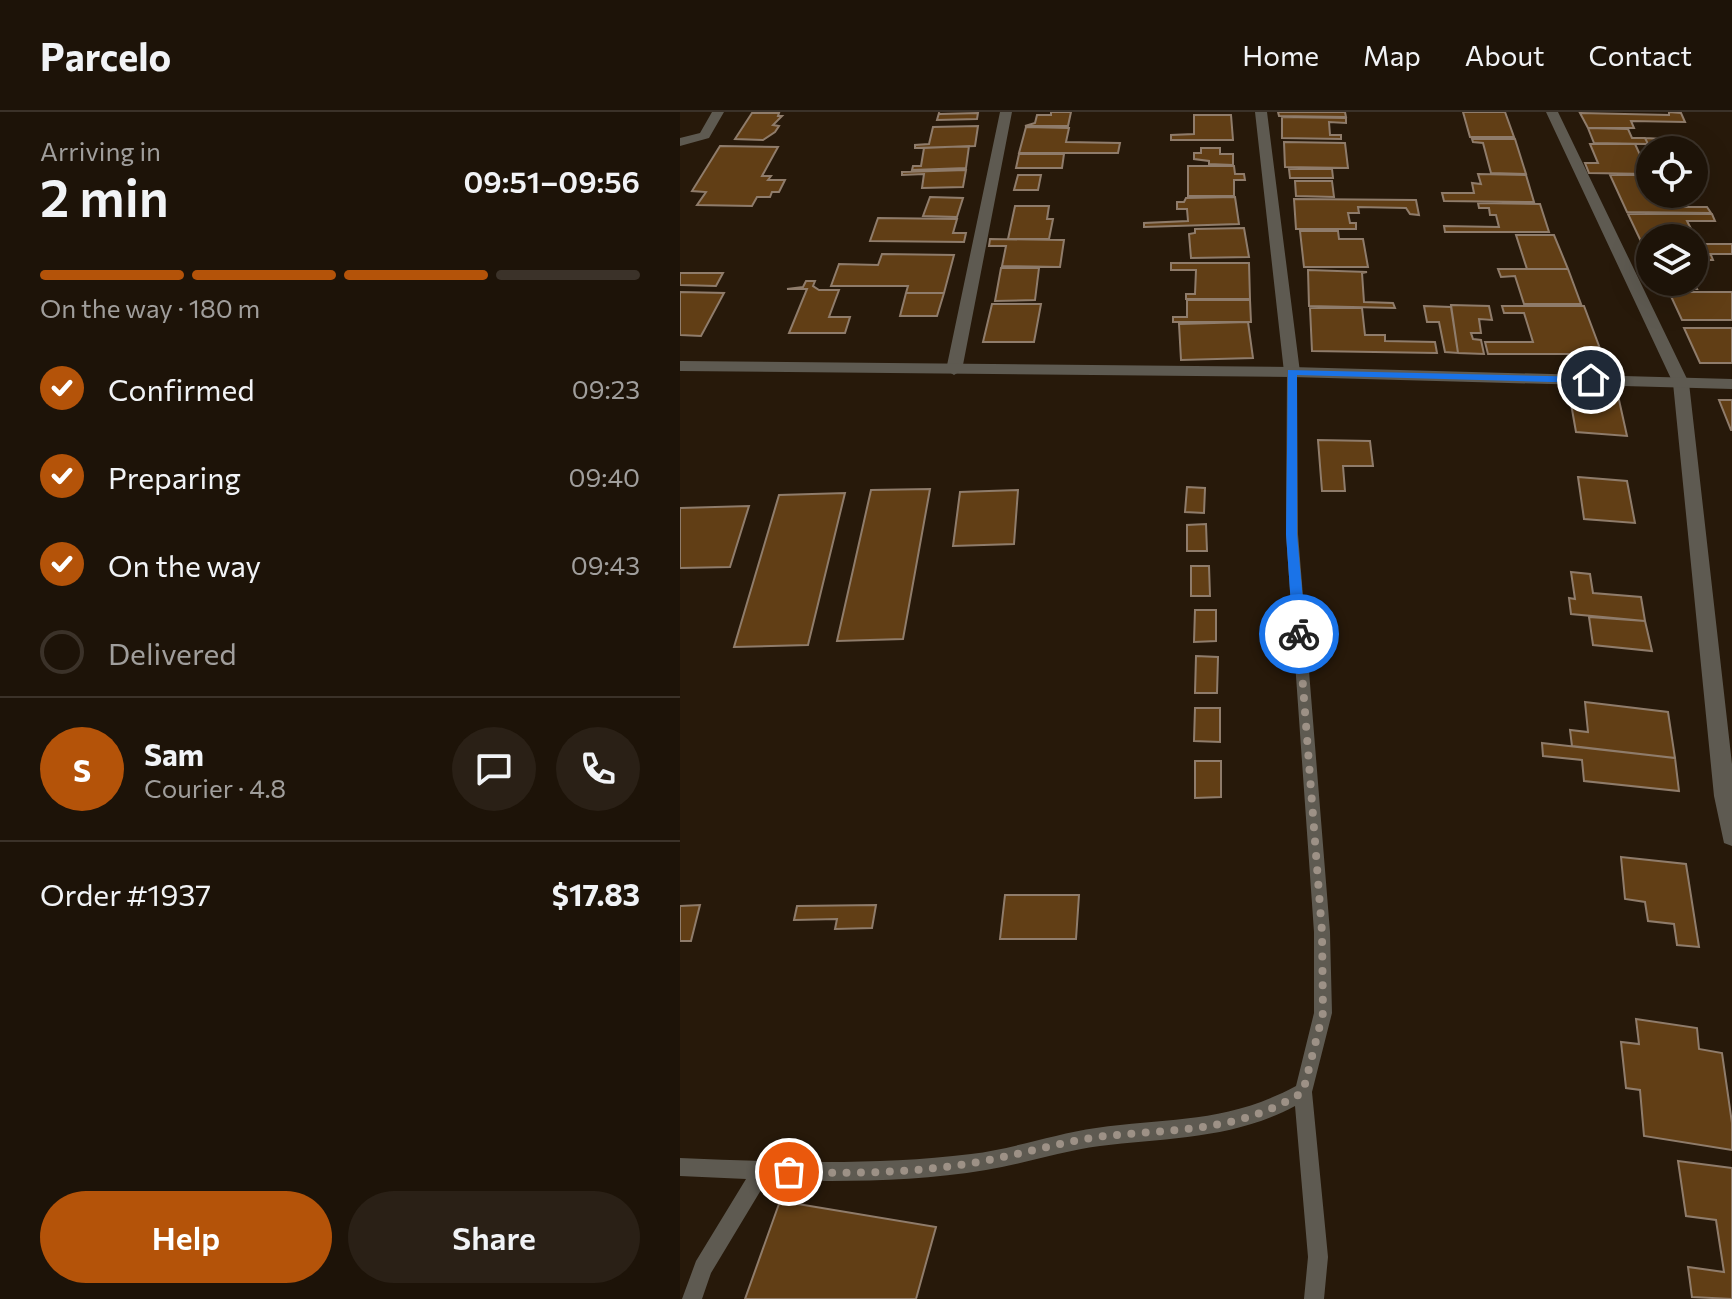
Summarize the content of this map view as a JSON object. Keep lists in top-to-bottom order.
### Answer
{
  "page": {
    "header": "Parcelo",
    "nav": [
      "Home",
      "Map",
      "About",
      "Contact"
    ],
    "heading": ["2 min", "Arriving in", "09:51–09:56"],
    "panel": [
      "Sam",
      "Courier · 4.8",
      "Order #1937",
      "$17.83"
    ],
    "bar": "On the way · 180 m",
    "list": [
      ["Confirmed", "09:23"],
      ["Preparing", "09:40"],
      ["On the way", "09:43"],
      "Delivered"
    ],
    "round": "S",
    "buttons": ["Help", "Share"]
  }
}
